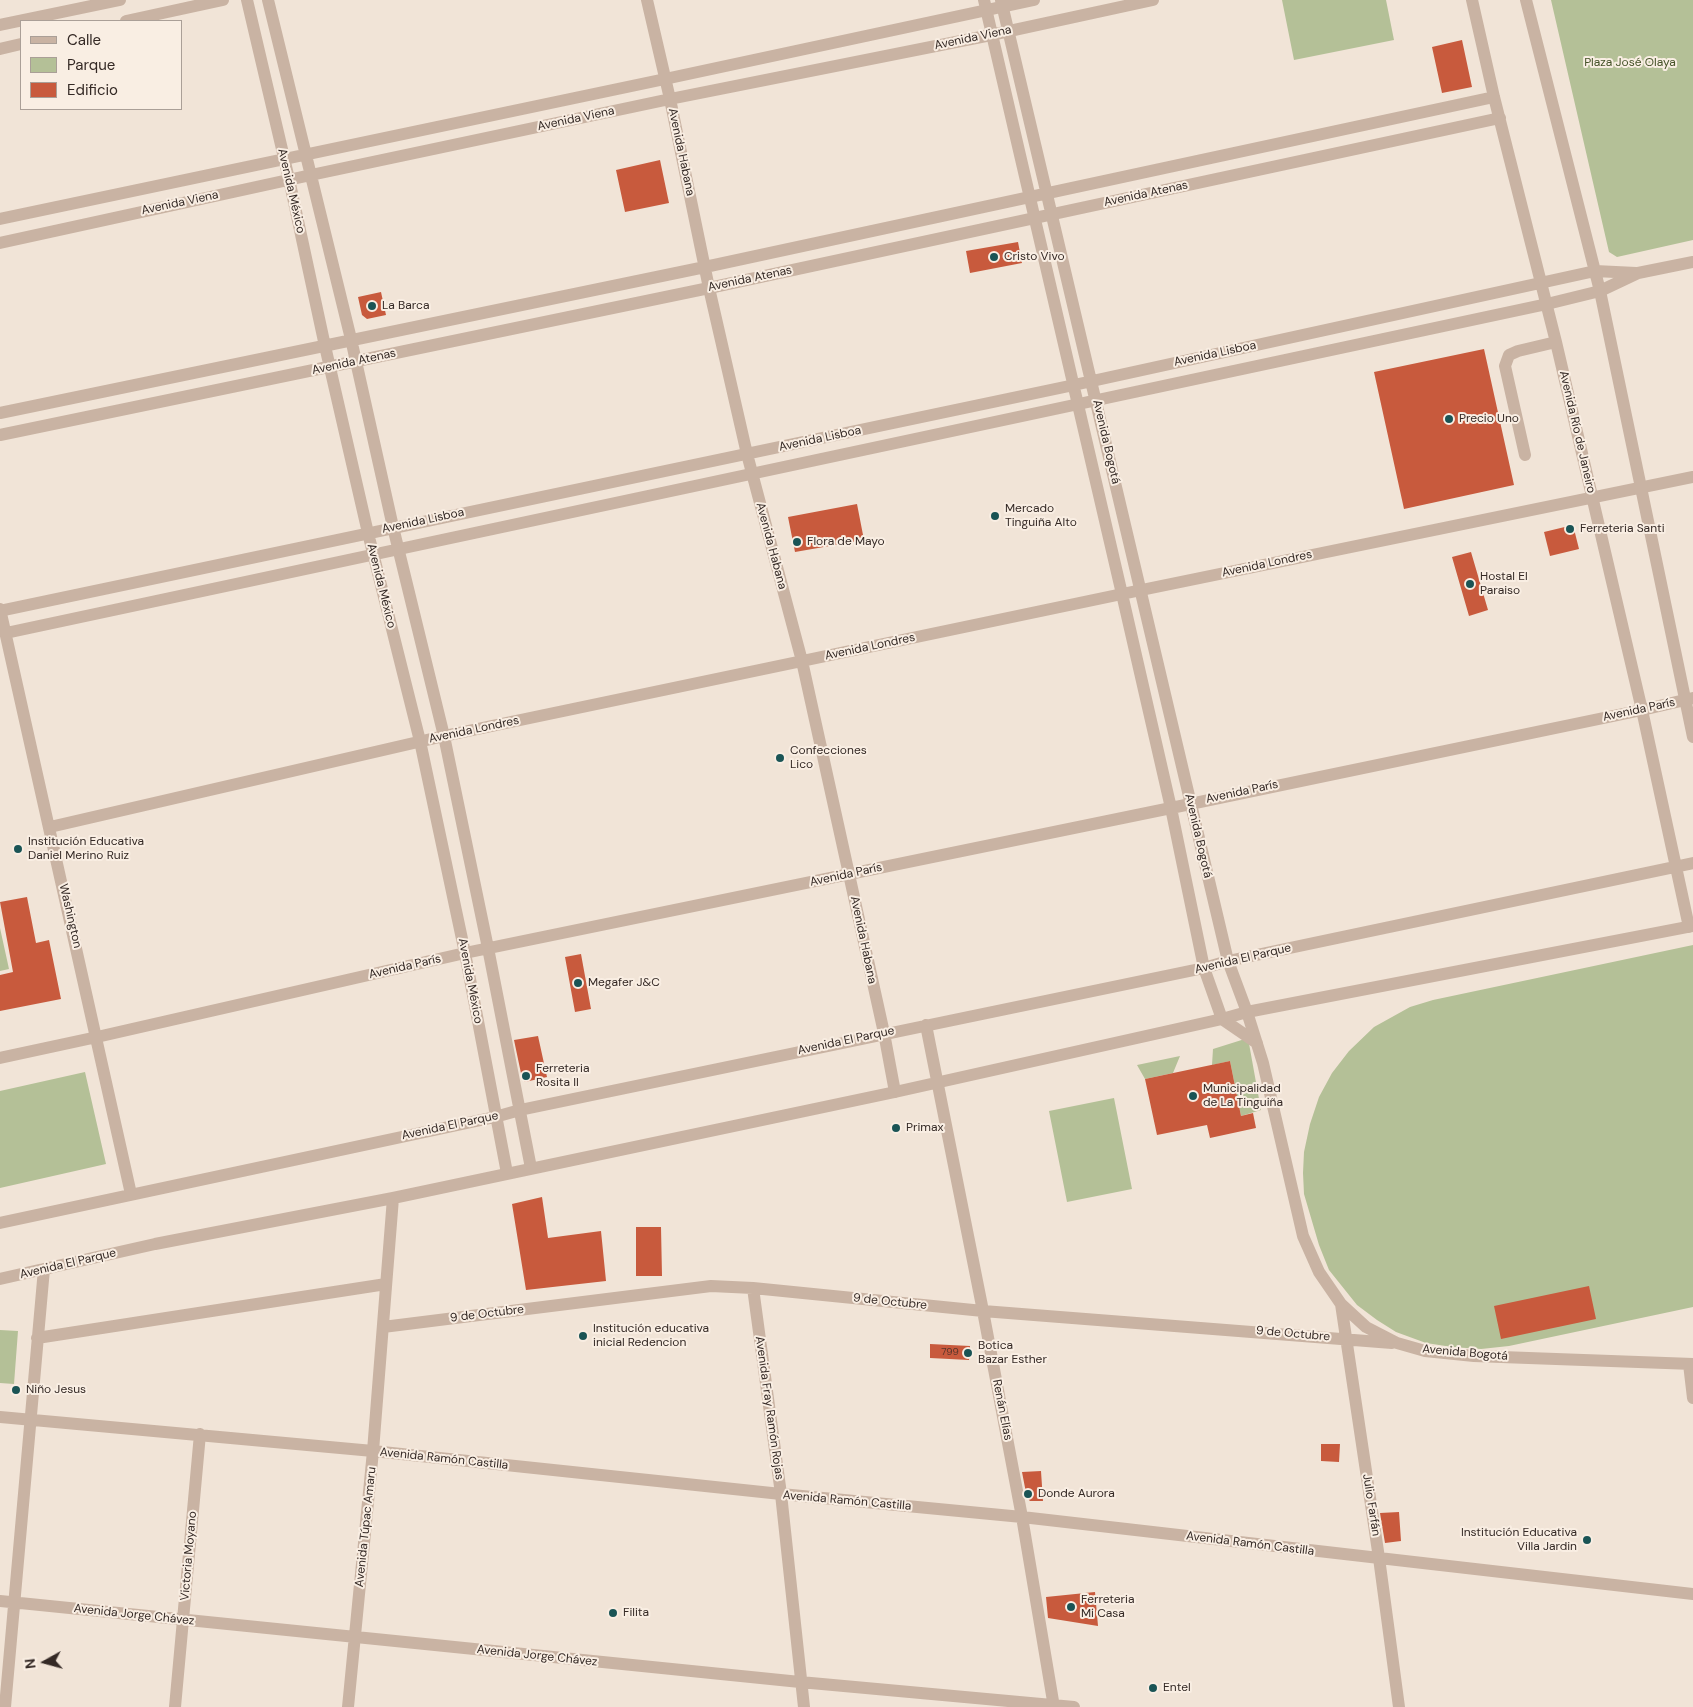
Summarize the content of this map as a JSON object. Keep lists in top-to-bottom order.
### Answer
{
  "streets": {
    "street": [
      "Avenida Viena",
      "Avenida Habana",
      "Avenida México",
      "Avenida Atenas",
      "Avenida Lisboa",
      "Avenida Río de Janeiro",
      "Avenida Bogotá",
      "Avenida Londres",
      "Avenida París",
      "Washington",
      "Avenida El Parque",
      "9 de Octubre",
      "Avenida Fray Ramón Rojas",
      "Renán Elías",
      "Avenida Ramón Castilla",
      "Julio Farfán",
      "Avenida Túpac Amaru",
      "Victoria Moyano",
      "Avenida Jorge Chávez"
    ]
  },
  "crossings": [
    ["Avenida Viena", "Avenida Habana"],
    ["Avenida Viena", "Avenida México"],
    ["Avenida Viena", "Avenida Bogotá"],
    ["Avenida Habana", "Avenida Atenas"],
    ["Avenida Habana", "Avenida Lisboa"],
    ["Avenida Habana", "Avenida Londres"],
    ["Avenida Habana", "Avenida París"],
    ["Avenida Habana", "Avenida El Parque"],
    ["Avenida México", "Avenida Atenas"],
    ["Avenida México", "Avenida Lisboa"],
    ["Avenida México", "Avenida Londres"],
    ["Avenida México", "Avenida París"],
    ["Avenida México", "Avenida El Parque"],
    ["Avenida Atenas", "Avenida Río de Janeiro"],
    ["Avenida Atenas", "Avenida Bogotá"],
    ["Avenida Lisboa", "Avenida Río de Janeiro"],
    ["Avenida Lisboa", "Avenida Bogotá"],
    ["Avenida Lisboa", "Washington"],
    ["Avenida Río de Janeiro", "Avenida Londres"],
    ["Avenida Río de Janeiro", "Avenida París"],
    ["Avenida Río de Janeiro", "Avenida El Parque"],
    ["Avenida Bogotá", "Avenida Londres"],
    ["Avenida Bogotá", "Avenida París"],
    ["Avenida Bogotá", "Avenida El Parque"],
    ["Avenida Bogotá", "9 de Octubre"],
    ["Avenida Bogotá", "Julio Farfán"],
    ["Avenida Londres", "Washington"],
    ["Avenida París", "Washington"],
    ["Washington", "Avenida El Parque"],
    ["Avenida El Parque", "Renán Elías"],
    ["Avenida El Parque", "Avenida Túpac Amaru"],
    ["9 de Octubre", "Avenida Fray Ramón Rojas"],
    ["9 de Octubre", "Renán Elías"],
    ["9 de Octubre", "Julio Farfán"],
    ["9 de Octubre", "Avenida Túpac Amaru"],
    ["Avenida Fray Ramón Rojas", "Avenida Ramón Castilla"],
    ["Avenida Fray Ramón Rojas", "Avenida Jorge Chávez"],
    ["Renán Elías", "Avenida Ramón Castilla"],
    ["Renán Elías", "Avenida Jorge Chávez"],
    ["Avenida Ramón Castilla", "Julio Farfán"],
    ["Avenida Ramón Castilla", "Avenida Túpac Amaru"],
    ["Avenida Ramón Castilla", "Victoria Moyano"],
    ["Avenida Túpac Amaru", "Avenida Jorge Chávez"],
    ["Victoria Moyano", "Avenida Jorge Chávez"]
  ],
  "parks": ["Plaza José Olaya"],
  "places": [
    "Cristo Vivo",
    "La Barca",
    "Precio Uno",
    "Mercado Tinguiña Alto",
    "Ferreteria Santi",
    "Flora de Mayo",
    "Hostal El Paraiso",
    "Confecciones Lico",
    "Institución Educativa Daniel Merino Ruiz",
    "Megafer J&C",
    "Ferreteria Rosita II",
    "Municipalidad de La Tinguiña",
    "Primax",
    "Institución educativa inicial Redencion",
    "Botica Bazar Esther",
    "Niño Jesus",
    "Donde Aurora",
    "Institución Educativa Villa Jardin",
    "Ferreteria Mi Casa",
    "Filita",
    "Entel"
  ],
  "house_numbers": ["799"],
  "legend": ["Calle", "Parque", "Edificio"],
  "north": "left"
}
